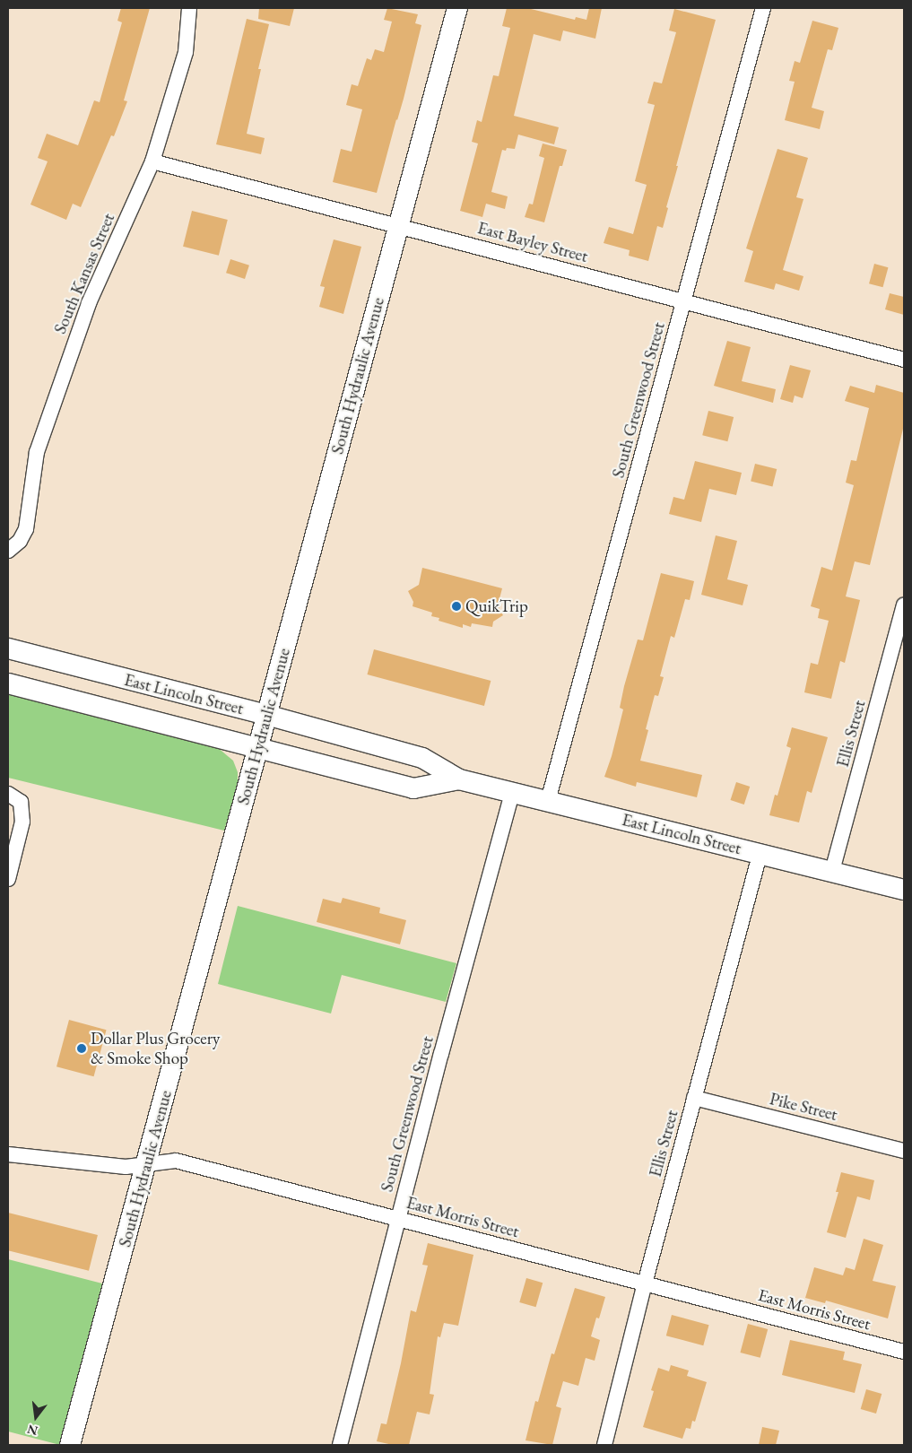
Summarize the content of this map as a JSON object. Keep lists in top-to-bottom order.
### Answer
{
  "streets": {
    "street": [
      "East Bayley Street",
      "South Kansas Street",
      "South Hydraulic Avenue",
      "South Greenwood Street",
      "East Lincoln Street",
      "Ellis Street",
      "Pike Street",
      "East Morris Street"
    ]
  },
  "crossings": [
    ["East Bayley Street", "South Kansas Street"],
    ["East Bayley Street", "South Hydraulic Avenue"],
    ["East Bayley Street", "South Greenwood Street"],
    ["South Hydraulic Avenue", "East Lincoln Street"],
    ["South Hydraulic Avenue", "East Morris Street"],
    ["South Greenwood Street", "East Lincoln Street"],
    ["South Greenwood Street", "East Morris Street"],
    ["East Lincoln Street", "Ellis Street"],
    ["Ellis Street", "Pike Street"],
    ["Ellis Street", "East Morris Street"]
  ],
  "places": ["QuikTrip", "Dollar Plus Grocery & Smoke Shop"],
  "north": "bottom"
}
